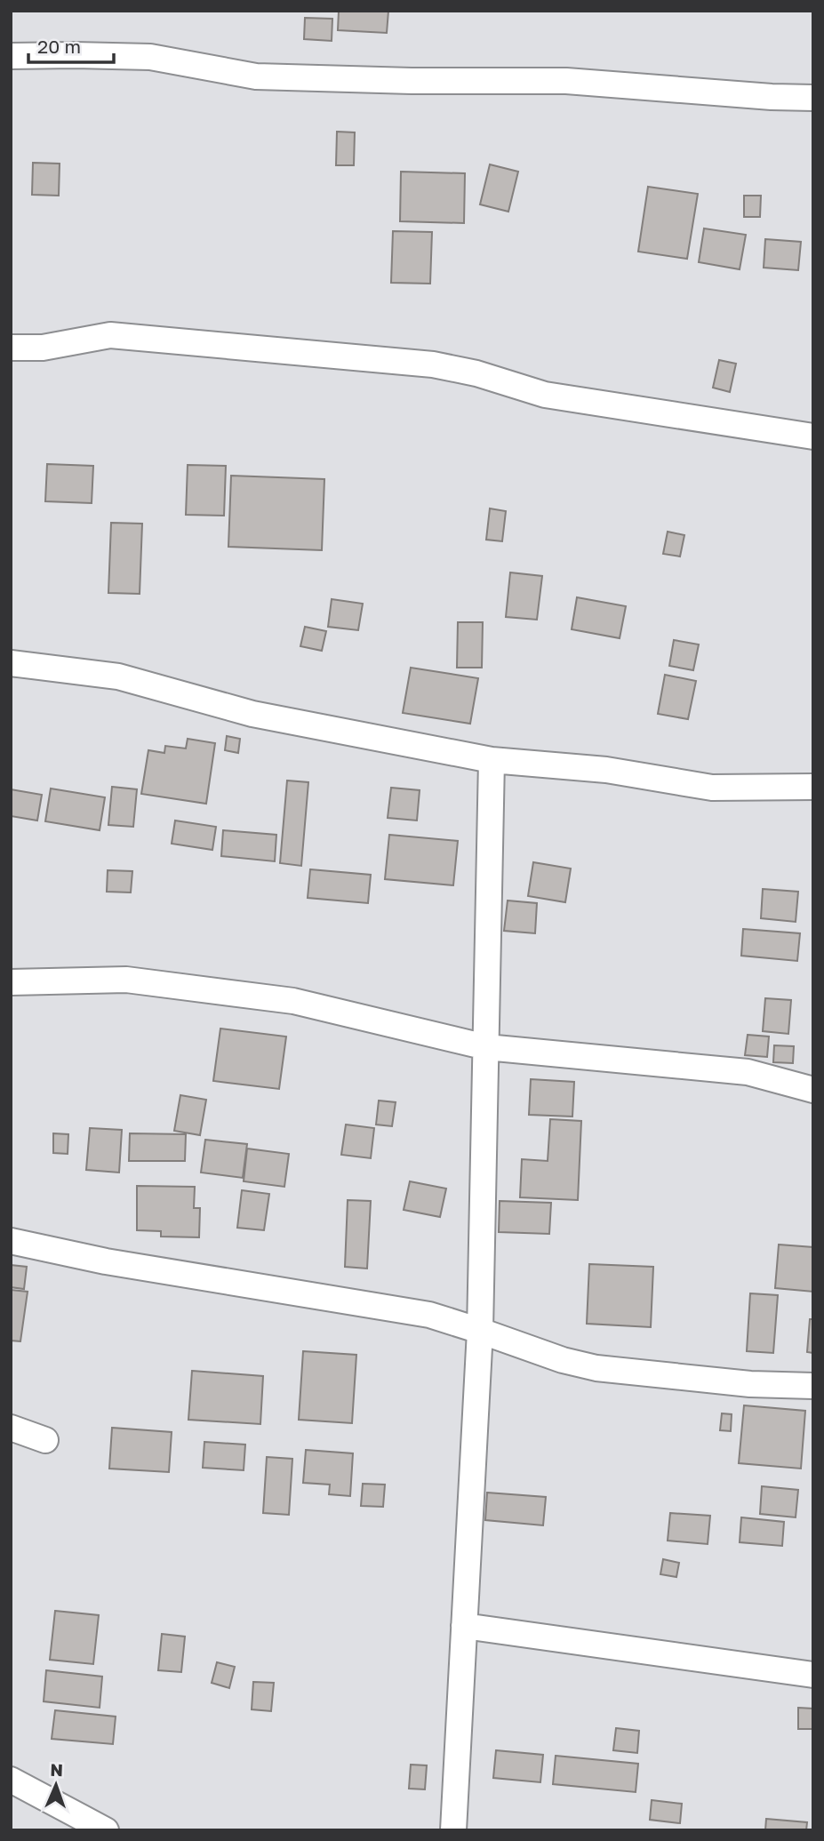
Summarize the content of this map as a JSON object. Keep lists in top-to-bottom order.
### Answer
{
  "scale_bar": "20 m",
  "north": "top"
}
